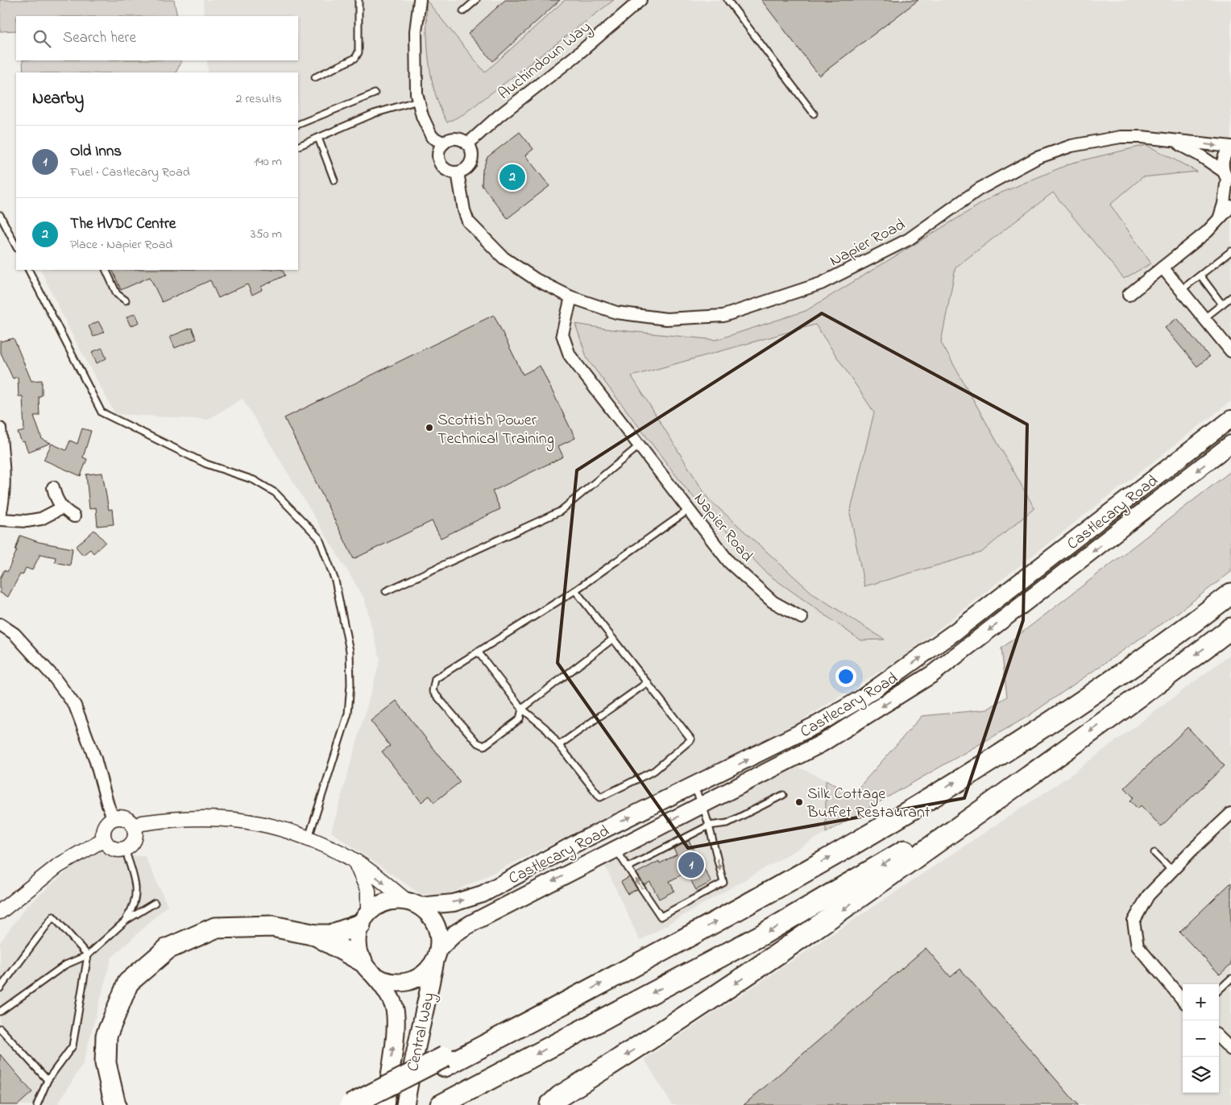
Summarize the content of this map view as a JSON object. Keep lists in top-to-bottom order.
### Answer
{
  "streets": {
    "main road": ["Castlecary Road", "Central Way"],
    "street": ["Auchindoun Way", "Napier Road"]
  },
  "crossings": [
    ["Auchindoun Way", "Napier Road"],
    ["Castlecary Road", "Central Way"]
  ],
  "places": ["Scottish Power Technical Training", "Silk Cottage Buffet Restaurant"],
  "page": {
    "search": "Search here",
    "heading": ["Nearby", "2 results"],
    "list": [
      {
        "mark": "1",
        "name": "Old Inns",
        "note": "Fuel · Castlecary Road",
        "value": "140 m"
      },
      {
        "mark": "2",
        "name": "The HVDC Centre",
        "note": "Place · Napier Road",
        "value": "350 m"
      }
    ],
    "pins": ["2", "1"],
    "map_buttons": ["+", "−"]
  }
}
